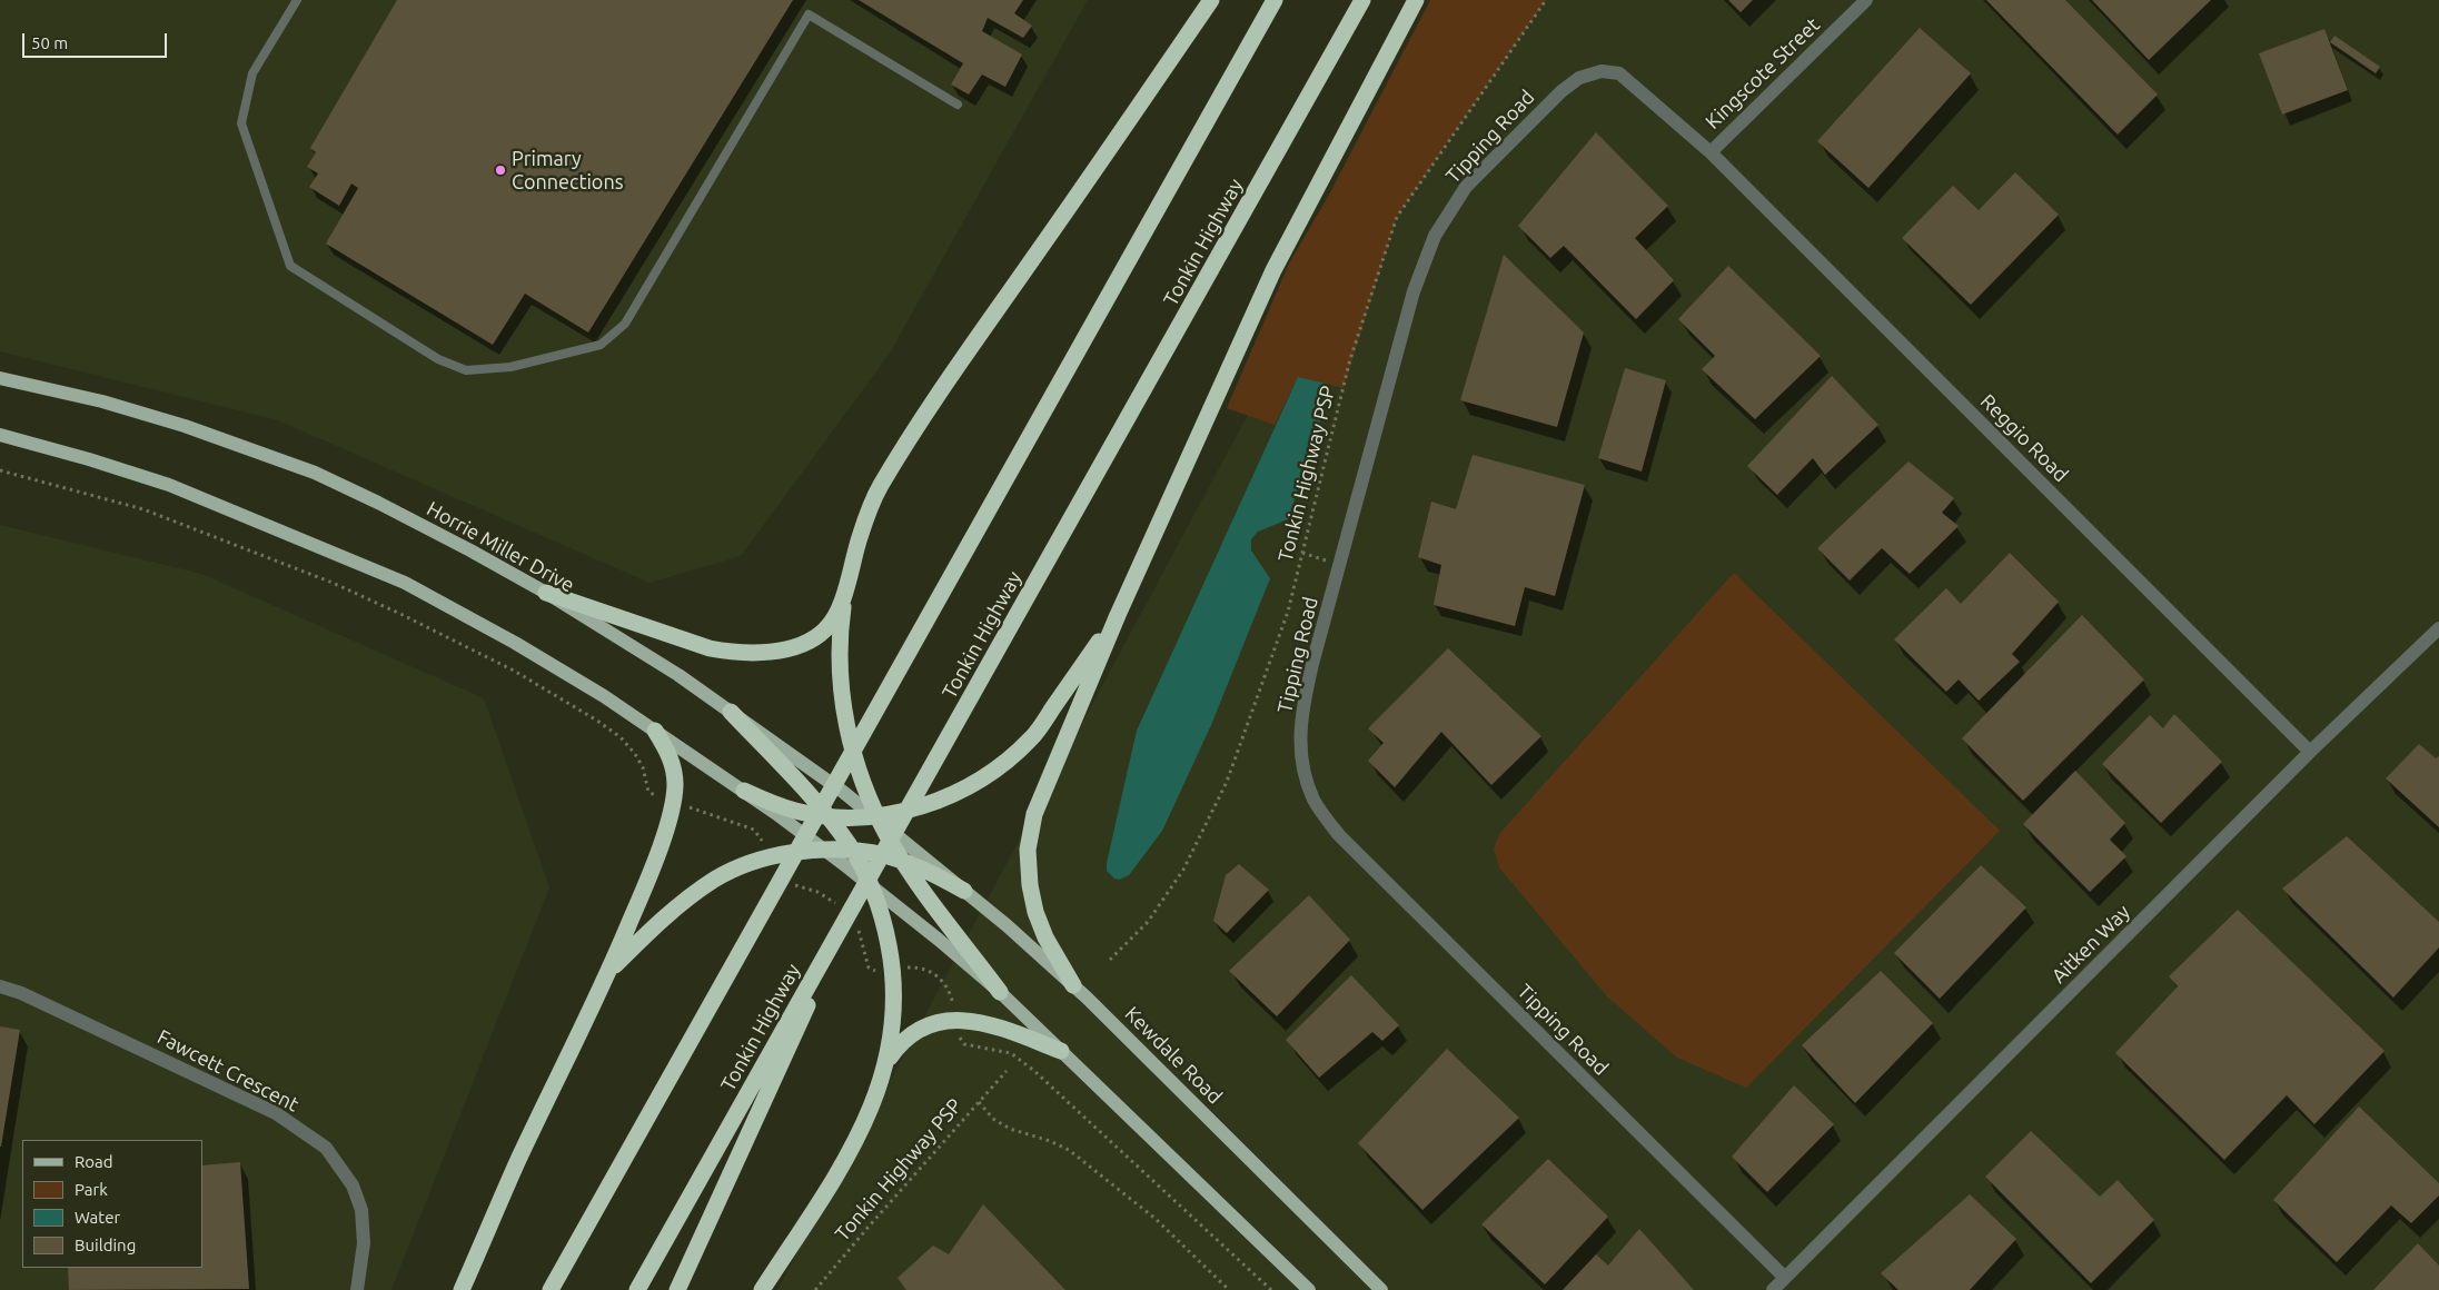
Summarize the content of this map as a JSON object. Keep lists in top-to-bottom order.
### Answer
{
  "streets": {
    "highway": ["Tonkin Highway"],
    "main road": ["Horrie Miller Drive", "Kewdale Road"],
    "street": [
      "Kingscote Street",
      "Tipping Road",
      "Reggio Road",
      "Aitken Way",
      "Fawcett Crescent"
    ],
    "path": ["Tonkin Highway PSP"]
  },
  "crossings": [
    ["Kingscote Street", "Tipping Road"],
    ["Kingscote Street", "Reggio Road"],
    ["Tipping Road", "Reggio Road"],
    ["Tipping Road", "Aitken Way"],
    ["Reggio Road", "Aitken Way"]
  ],
  "places": ["Primary Connections"],
  "legend": [
    "Road",
    "Park",
    "Water",
    "Building"
  ],
  "scale_bar": "50 m"
}
